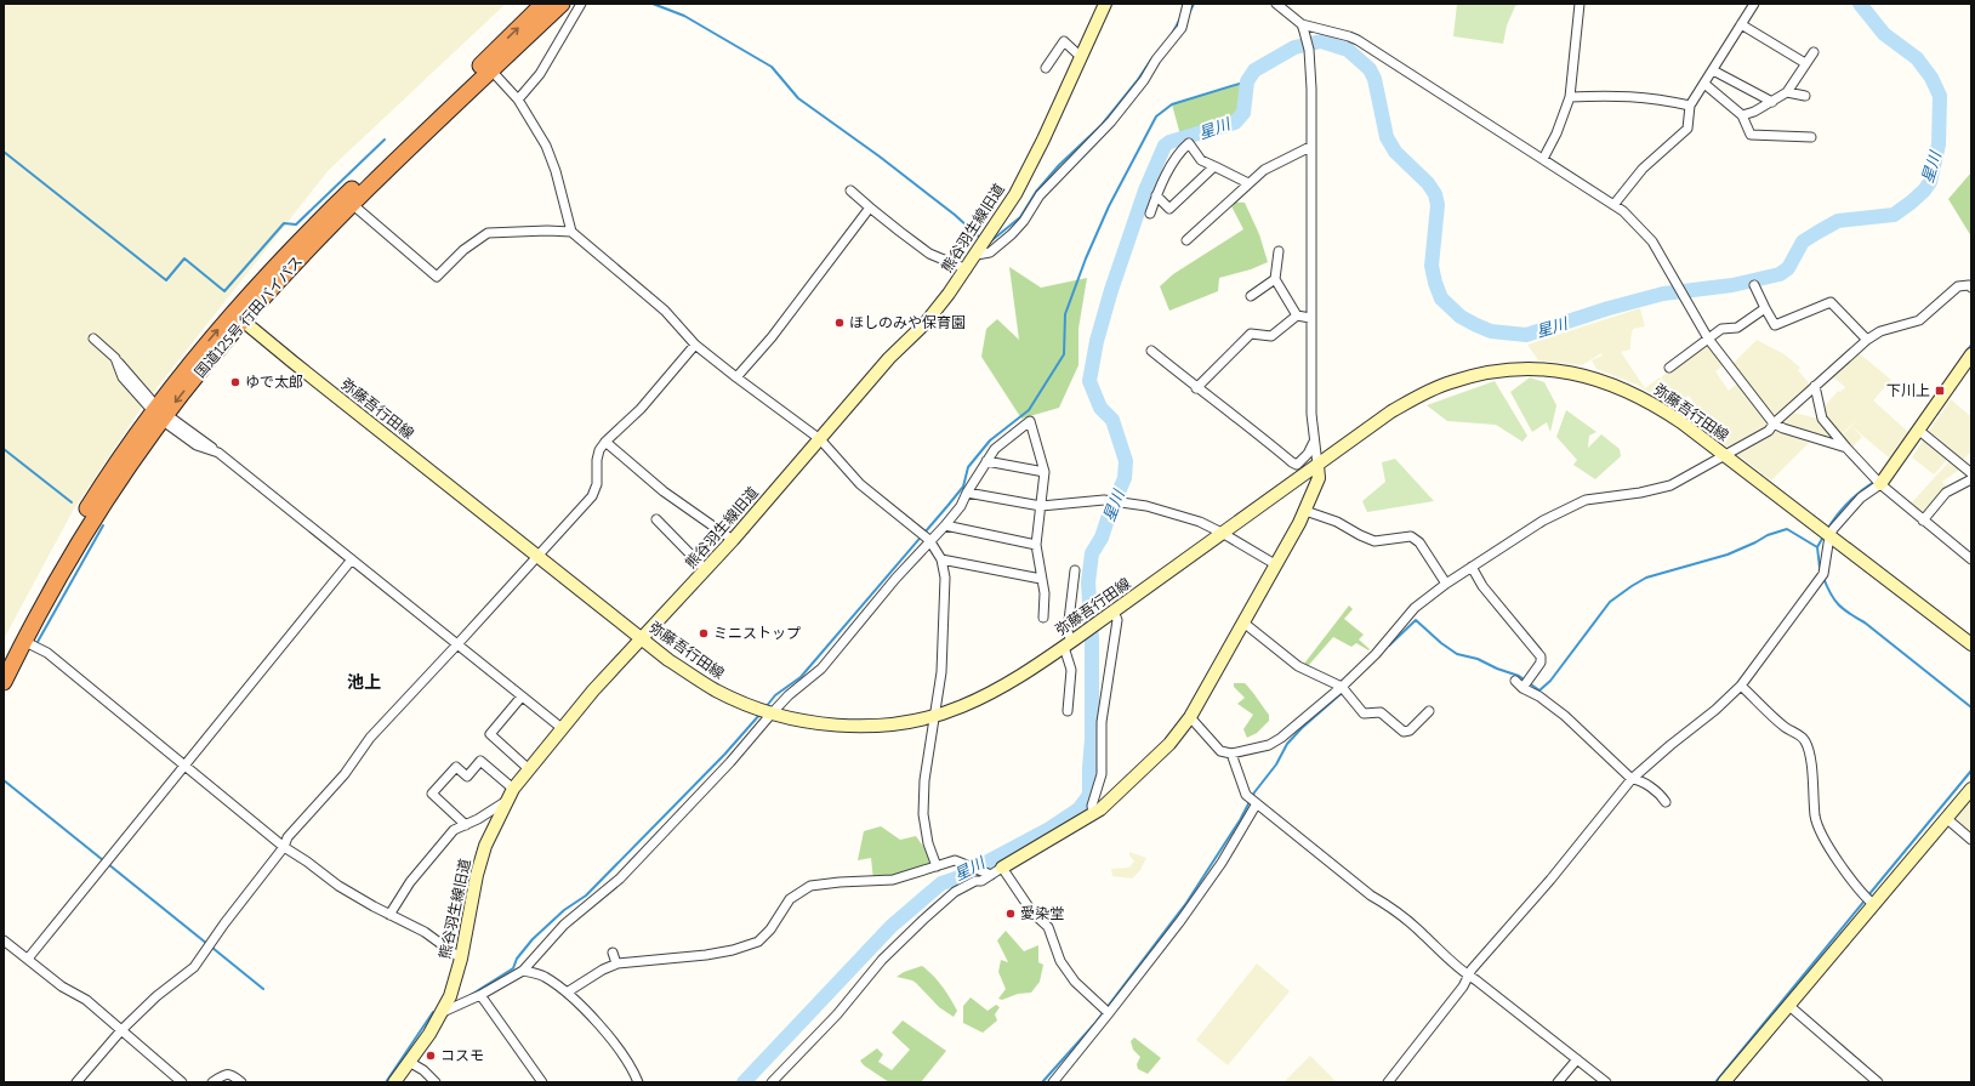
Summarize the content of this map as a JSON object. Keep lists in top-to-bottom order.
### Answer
{
  "streets": {
    "highway": ["国道125号 行田バイパス"],
    "street": ["熊谷羽生線旧道", "弥藤吾行田線"]
  },
  "crossings": [
    ["熊谷羽生線旧道", "弥藤吾行田線"],
    ["国道125号 行田バイパス", "弥藤吾行田線"]
  ],
  "districts": ["池上"],
  "water": ["星川"],
  "places": {
    "other": [
      "ほしのみや保育園",
      "ゆで太郎",
      "ミニストップ",
      "愛染堂",
      "コスモ"
    ],
    "transit": ["下川上"]
  }
}
